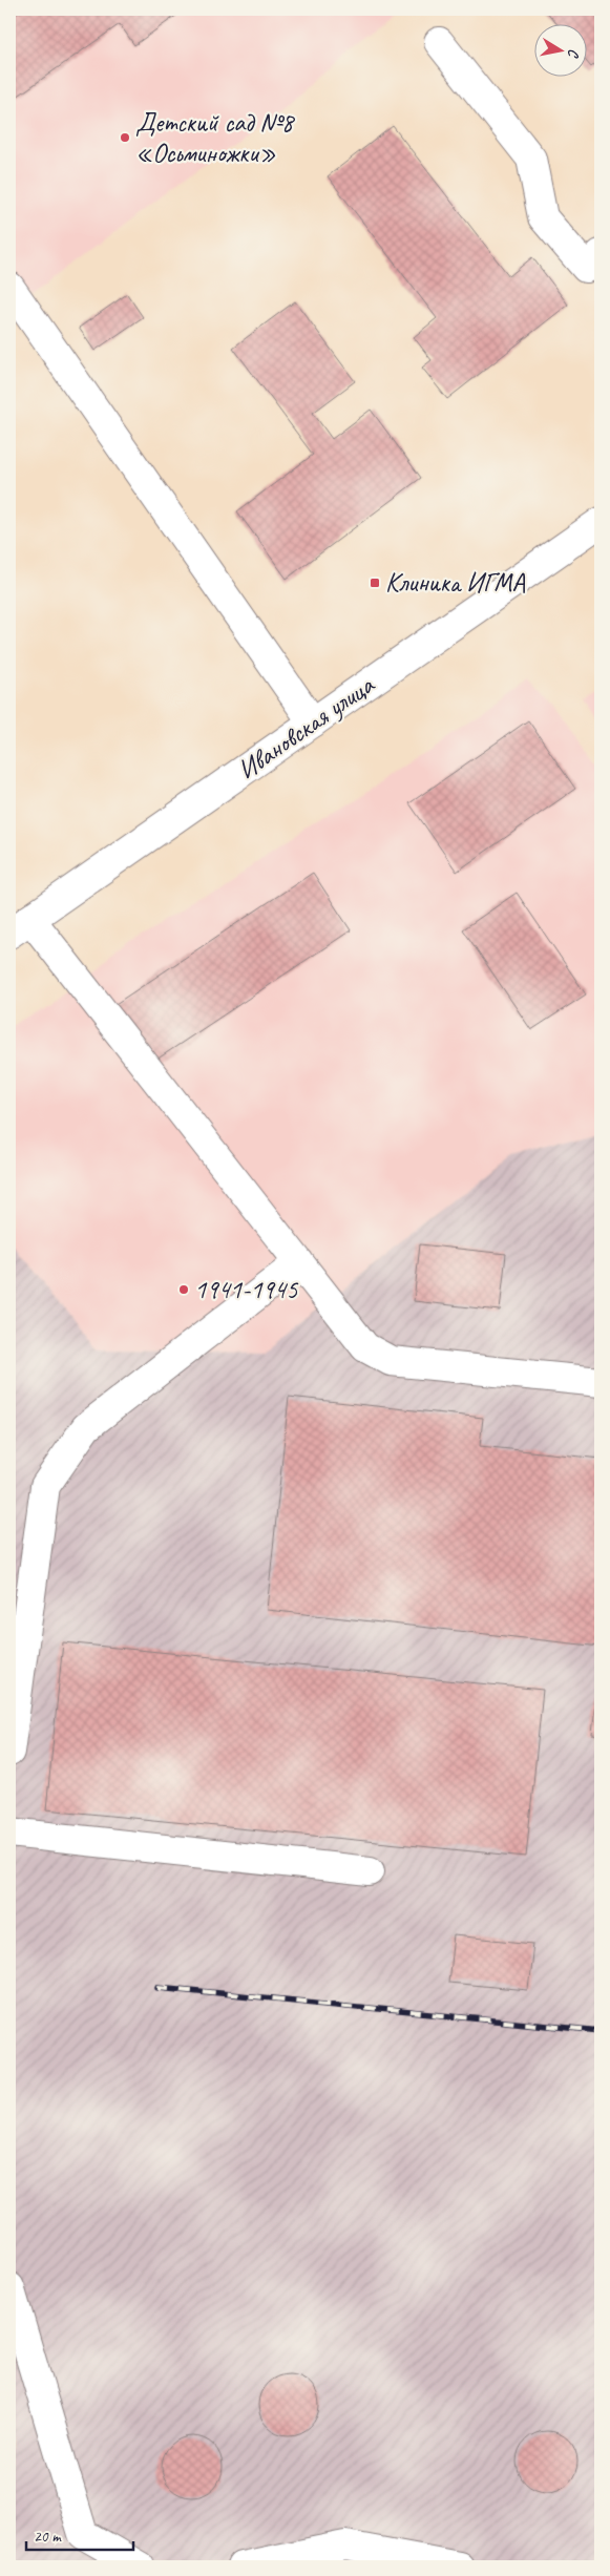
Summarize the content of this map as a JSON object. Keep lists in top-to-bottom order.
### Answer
{
  "streets": {
    "main road": ["Ивановская улица"]
  },
  "places": {
    "other": ["Детский сад №8 «Осьминожки»", "1941-1945"],
    "transit": ["Клиника ИГМА"]
  },
  "scale_bar": "20 m",
  "north": "right"
}
